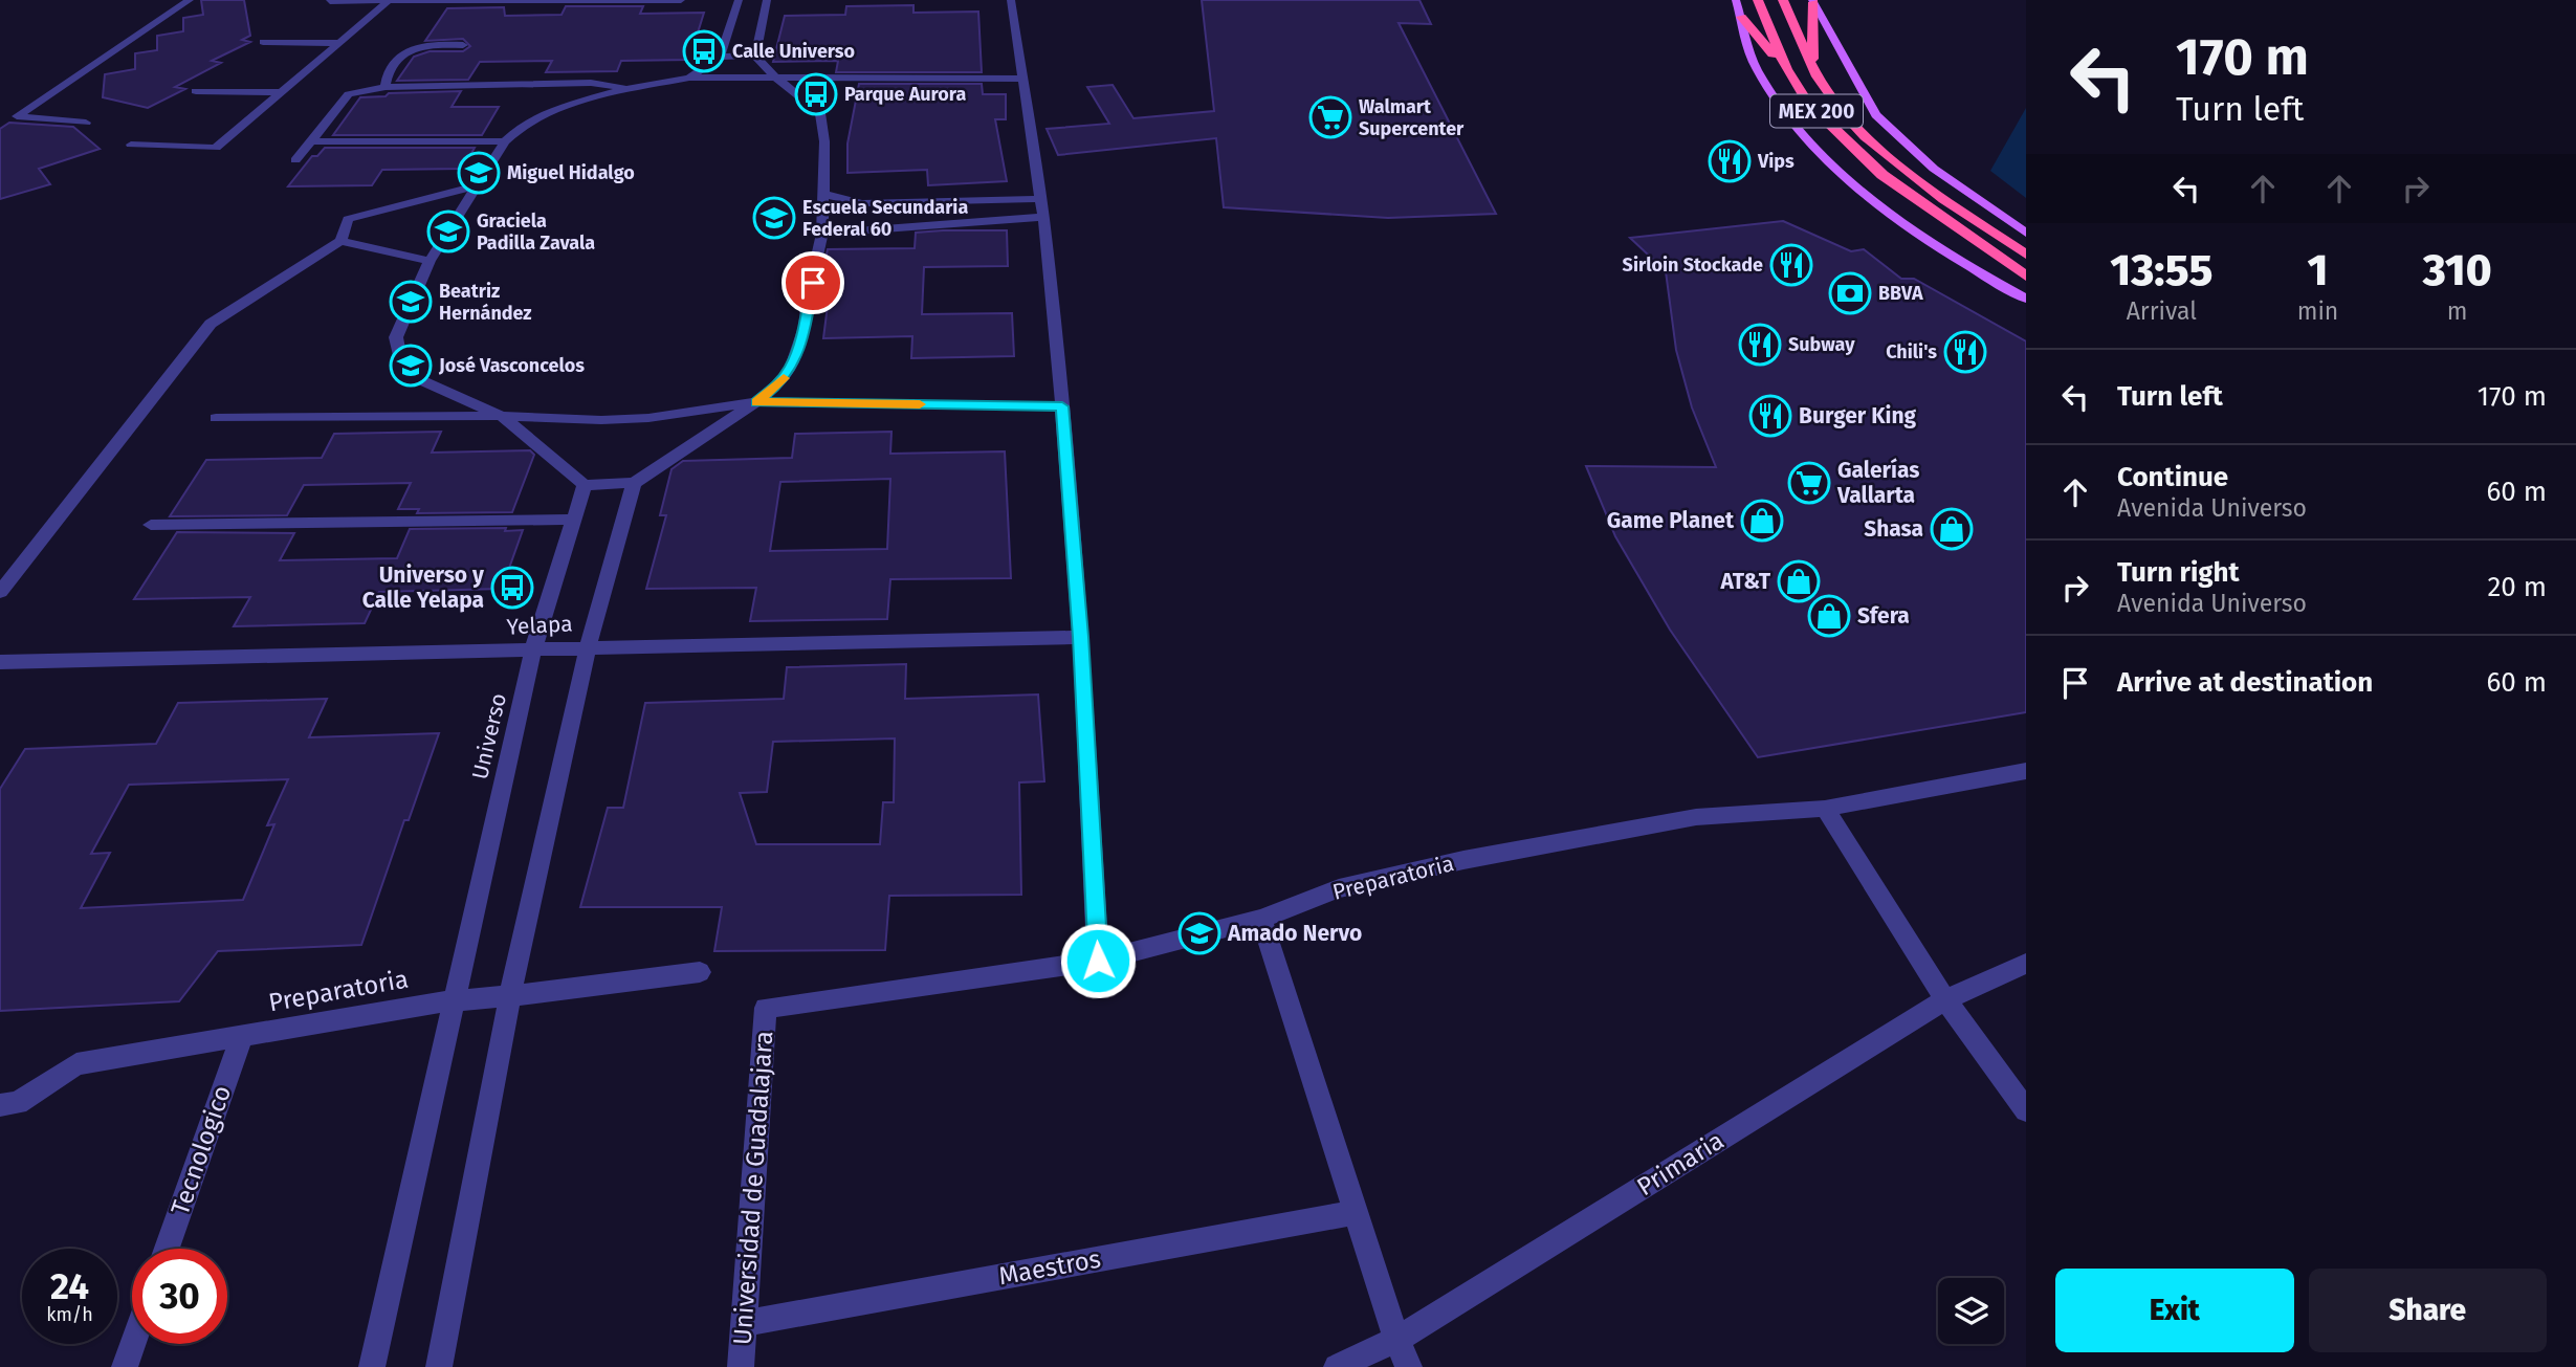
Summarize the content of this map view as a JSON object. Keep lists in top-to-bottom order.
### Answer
{
  "streets": {
    "highway": ["MEX 200"],
    "street": [
      "Yelapa",
      "Universo",
      "Preparatoria",
      "Tecnologico",
      "Primaria",
      "Universidad de Guadalajara",
      "Maestros"
    ]
  },
  "crossings": [
    ["Yelapa", "Universo"],
    ["Universo", "Preparatoria"],
    ["Preparatoria", "Tecnologico"],
    ["Preparatoria", "Universidad de Guadalajara"],
    ["Universidad de Guadalajara", "Maestros"]
  ],
  "places": {
    "bus stop": ["Calle Universo", "Parque Aurora", "Universo y Calle Yelapa"],
    "supermarket": ["Walmart Supercenter", "Galerías Vallarta"],
    "restaurant": [
      "Vips",
      "Sirloin Stockade",
      "Subway",
      "Chili's",
      "Burger King"
    ],
    "school or university": [
      "Miguel Hidalgo",
      "Escuela Secundaria Federal 60",
      "Graciela Padilla Zavala",
      "Beatriz Hernández",
      "José Vasconcelos",
      "Amado Nervo"
    ],
    "bank": ["BBVA"],
    "shop": [
      "Game Planet",
      "Shasa",
      "AT&T",
      "Sfera"
    ]
  },
  "page": {
    "turn": ["170 m", "Turn left"],
    "eta": [
      "13:55",
      "Arrival",
      "1",
      "min",
      "310",
      "m"
    ],
    "list": [
      {
        "name": "Turn left",
        "value": "170 m"
      },
      {
        "name": "Continue",
        "note": "Avenida Universo",
        "value": "60 m"
      },
      {
        "name": "Turn right",
        "note": "Avenida Universo",
        "value": "20 m"
      },
      {
        "name": "Arrive at destination",
        "value": "60 m"
      }
    ],
    "speed": "24 km/h",
    "limit": "30",
    "buttons": ["Exit", "Share"]
  }
}
